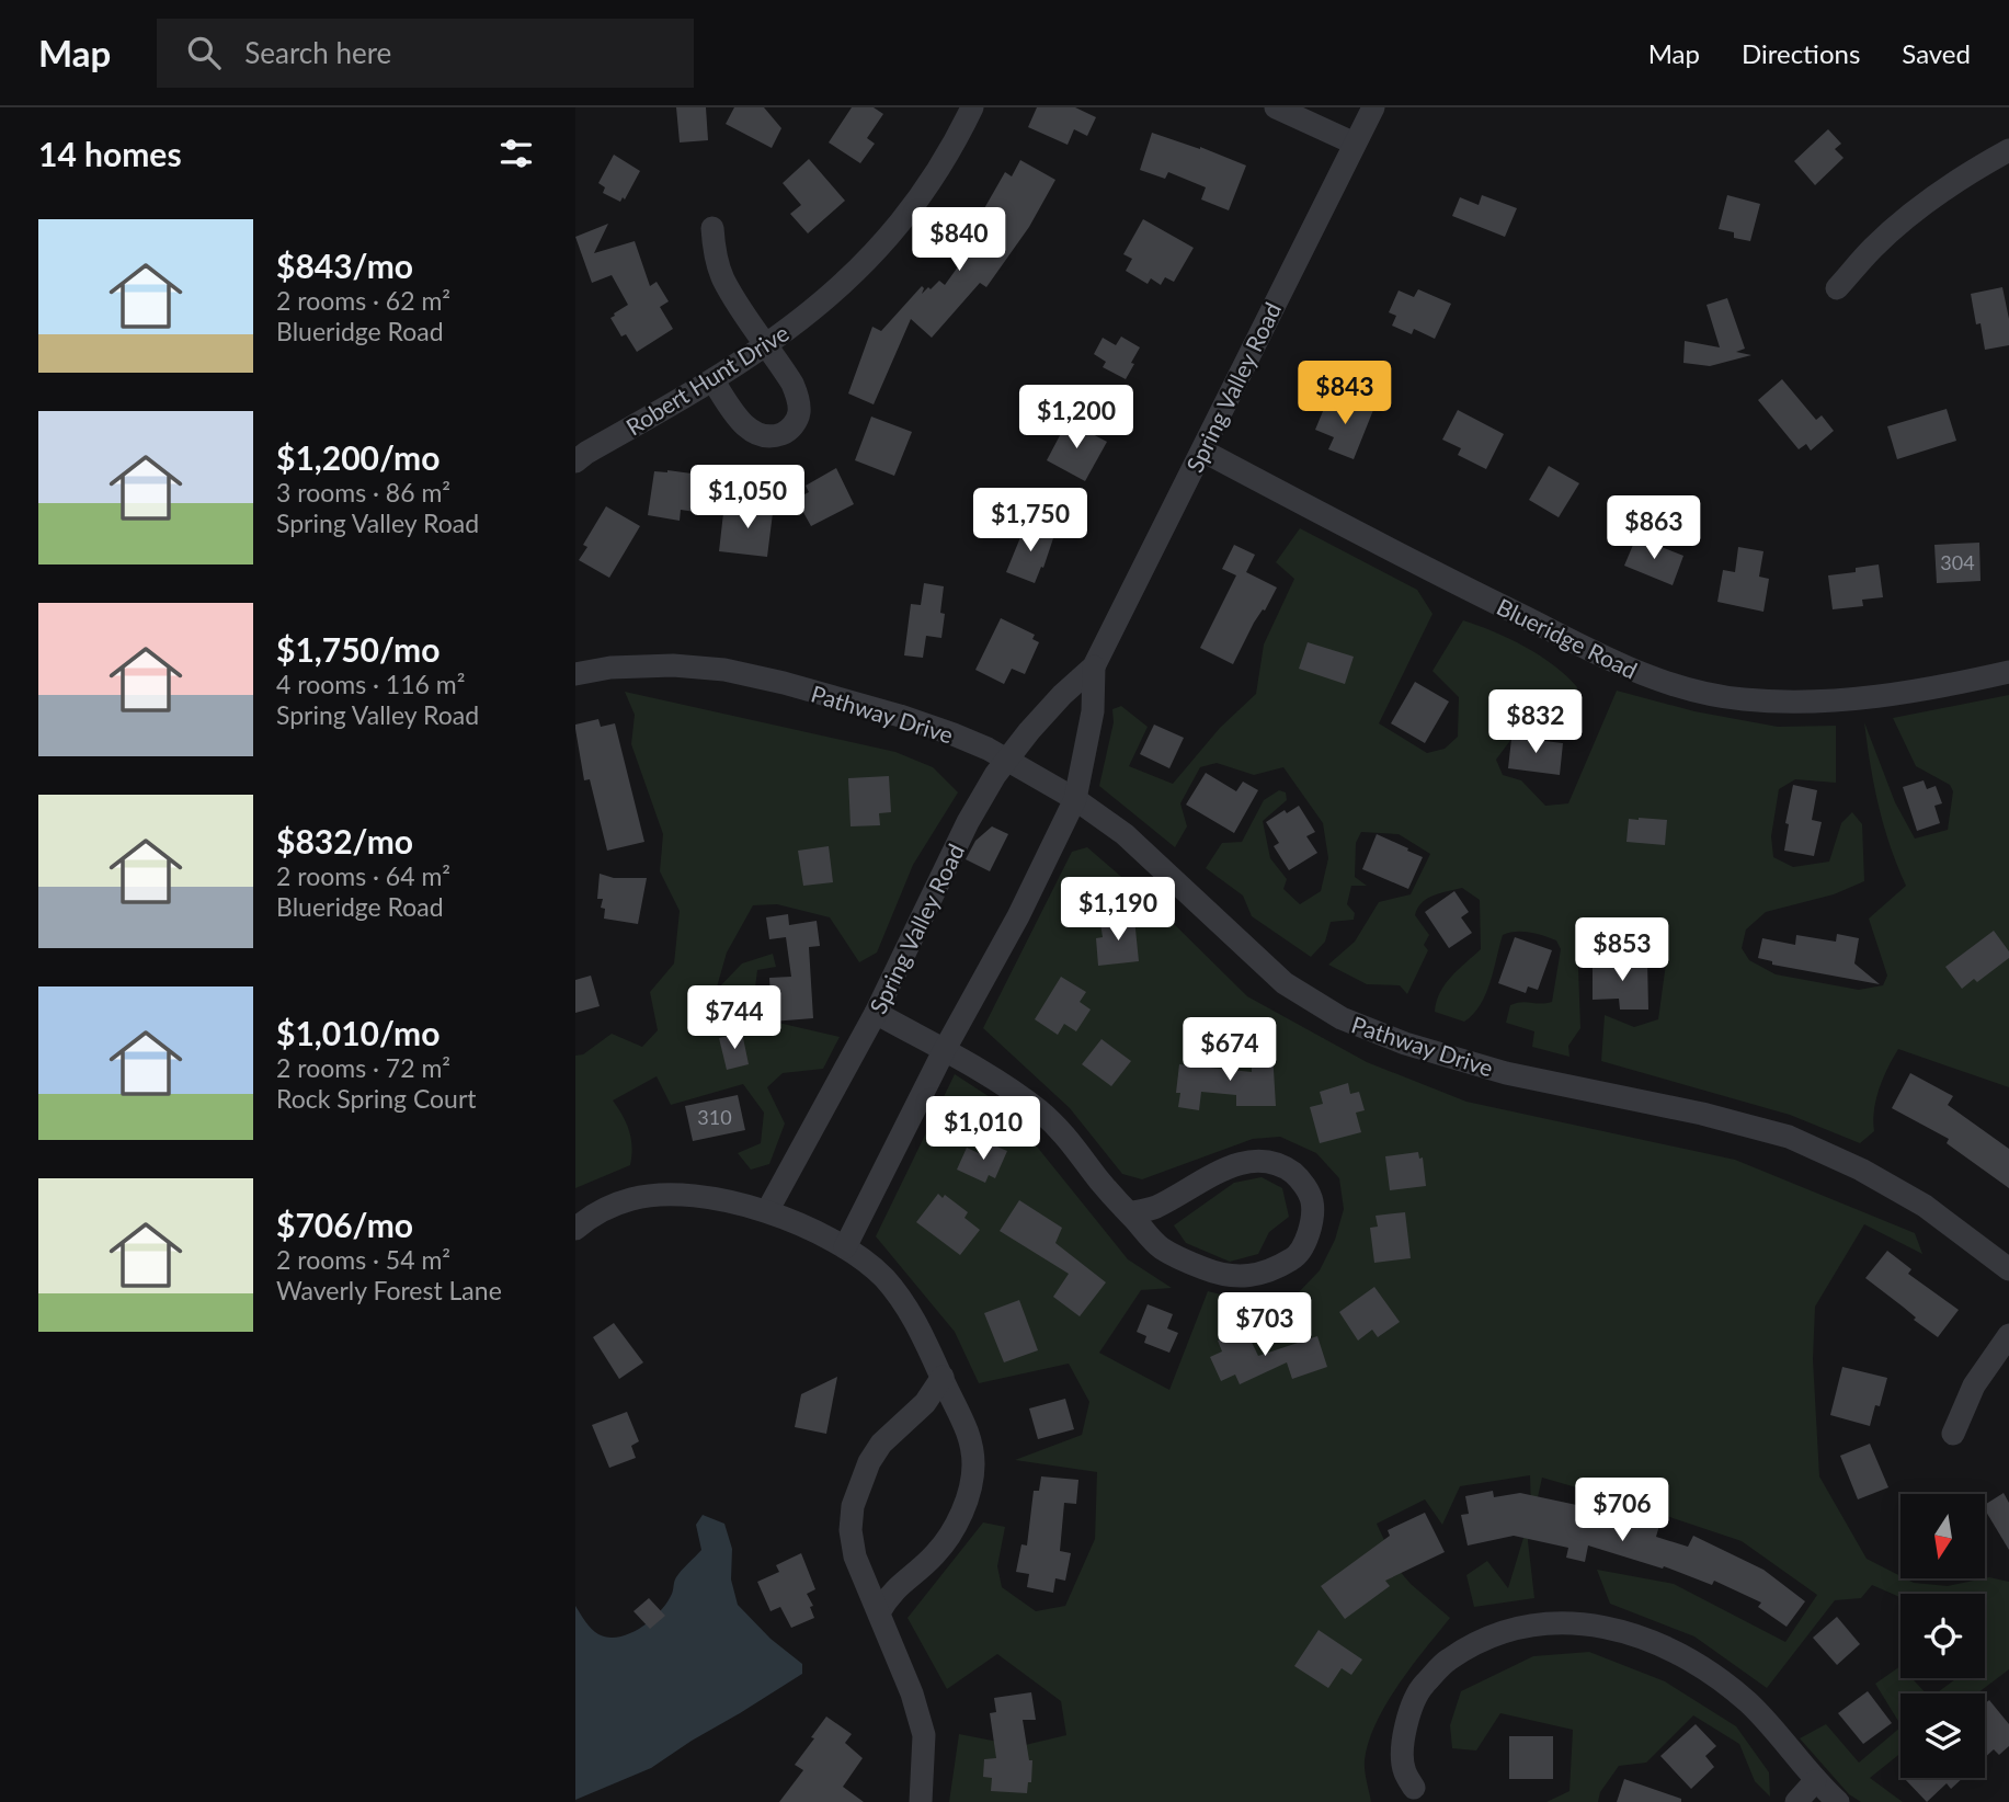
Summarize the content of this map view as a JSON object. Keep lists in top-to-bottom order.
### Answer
{
  "streets": {
    "street": [
      "Robert Hunt Drive",
      "Spring Valley Road",
      "Blueridge Road",
      "Pathway Drive"
    ]
  },
  "crossings": [
    ["Spring Valley Road", "Blueridge Road"],
    ["Spring Valley Road", "Pathway Drive"]
  ],
  "house_numbers": ["304", "310"],
  "north": "bottom",
  "page": {
    "header": "Map",
    "search": "Search here",
    "nav": ["Map", "Directions", "Saved"],
    "heading": "14 homes",
    "list": [
      {
        "name": "$843/mo",
        "note": "2 rooms · 62 m² · Blueridge Road"
      },
      {
        "name": "$1,200/mo",
        "note": "3 rooms · 86 m² · Spring Valley Road"
      },
      {
        "name": "$1,750/mo",
        "note": "4 rooms · 116 m² · Spring Valley Road"
      },
      {
        "name": "$832/mo",
        "note": "2 rooms · 64 m² · Blueridge Road"
      },
      {
        "name": "$1,010/mo",
        "note": "2 rooms · 72 m² · Rock Spring Court"
      },
      {
        "name": "$706/mo",
        "note": "2 rooms · 54 m² · Waverly Forest Lane"
      }
    ],
    "price": [
      "$840",
      "$843",
      "$1,200",
      "$1,050",
      "$1,750",
      "$863",
      "$832",
      "$1,190",
      "$853",
      "$744",
      "$674",
      "$1,010",
      "$703",
      "$706"
    ]
  }
}
